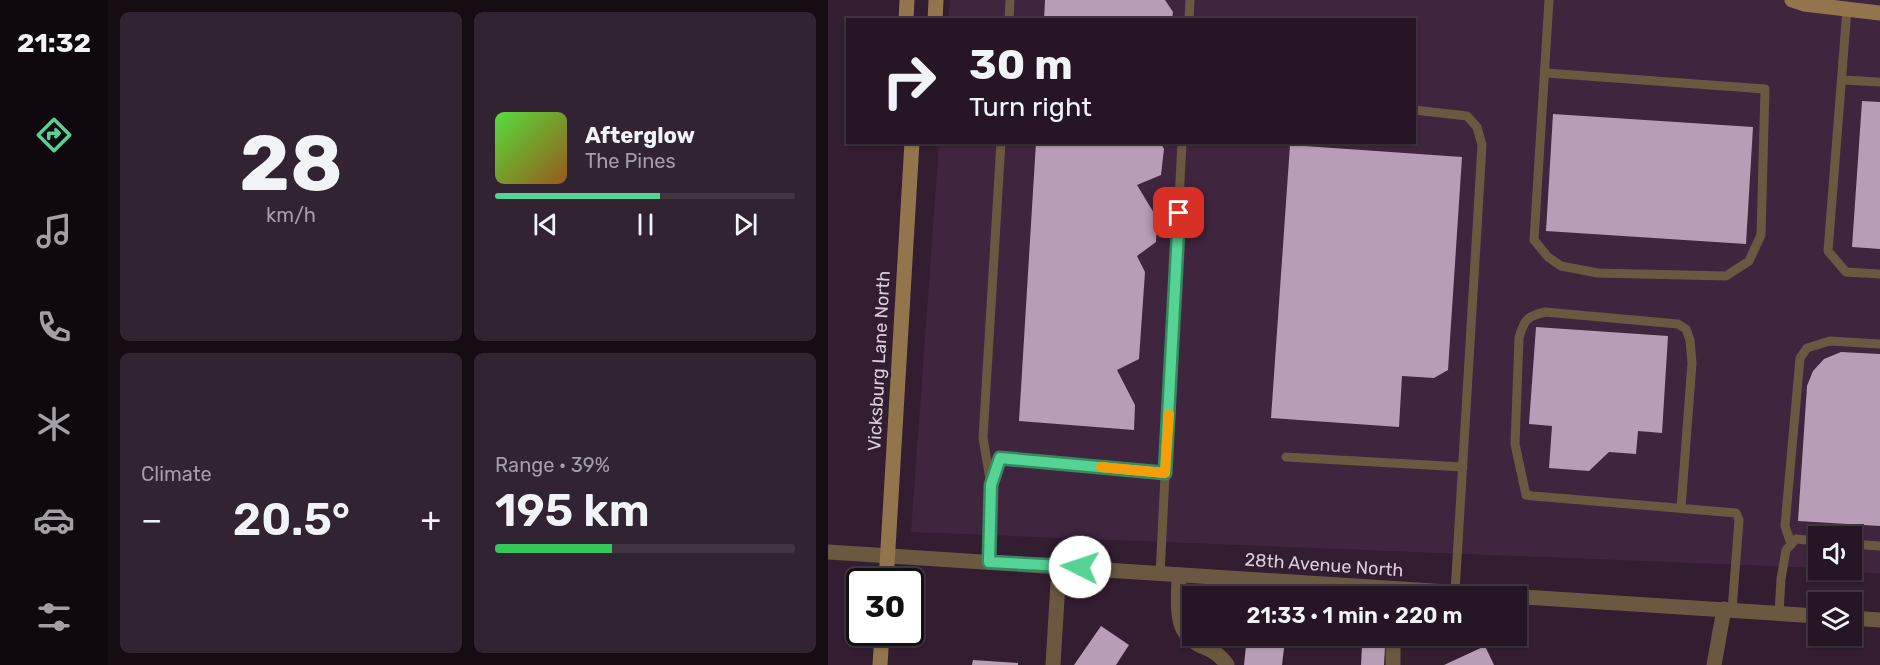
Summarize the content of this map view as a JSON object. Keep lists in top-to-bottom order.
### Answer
{
  "streets": {
    "main road": ["Vicksburg Lane North"],
    "street": ["28th Avenue North"]
  },
  "crossings": [
    ["Vicksburg Lane North", "28th Avenue North"]
  ],
  "page": {
    "tabs": "21:32",
    "tile": [
      ["28", "km/h"],
      "Climate",
      ["Range · 39%", "195 km"]
    ],
    "turn": ["30 m", "Turn right"],
    "song": ["Afterglow", "The Pines"],
    "heat": ["−", "20.5°", "+"],
    "limit": "30",
    "trip": "21:33 · 1 min · 220 m"
  }
}
